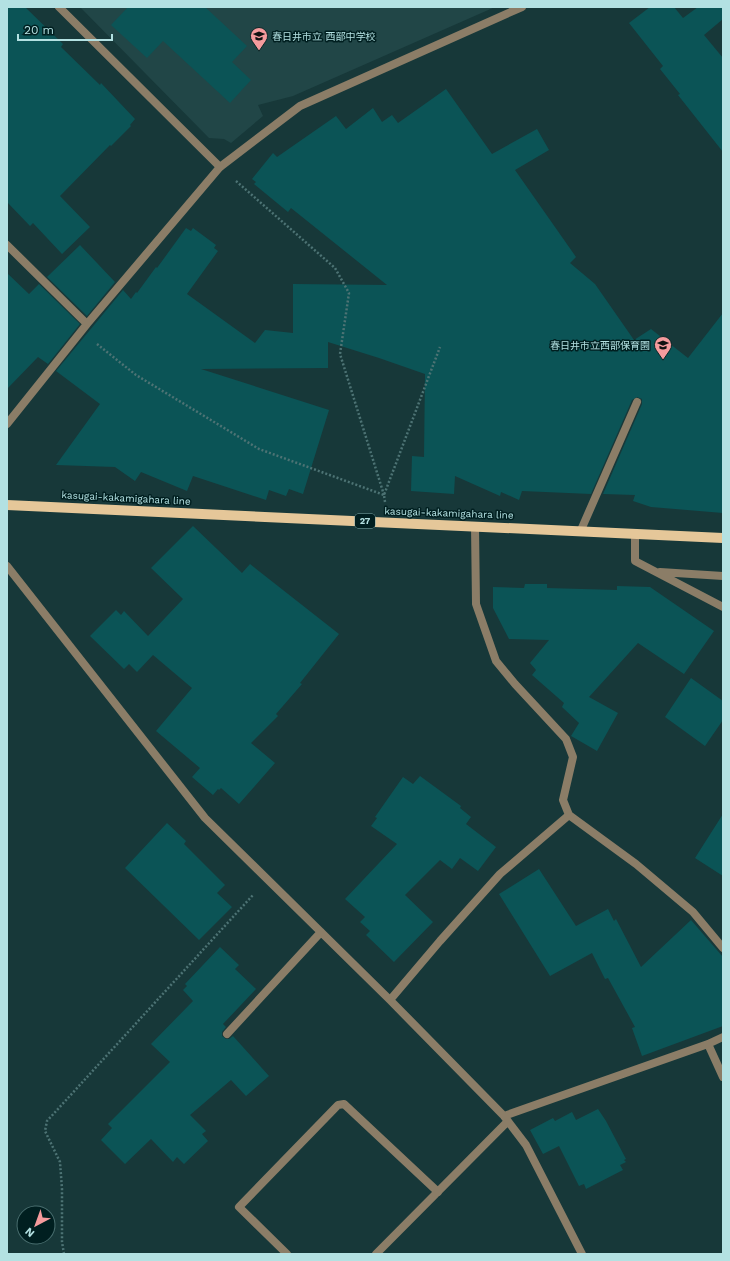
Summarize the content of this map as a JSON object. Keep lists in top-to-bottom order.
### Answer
{
  "streets": {
    "main road": ["kasugai-kakamigahara line", "27"]
  },
  "places": {
    "school or university": ["春日井市立 西部中学校", "春日井市立西部保育園"]
  },
  "scale_bar": "20 m",
  "north": "bottom left"
}
